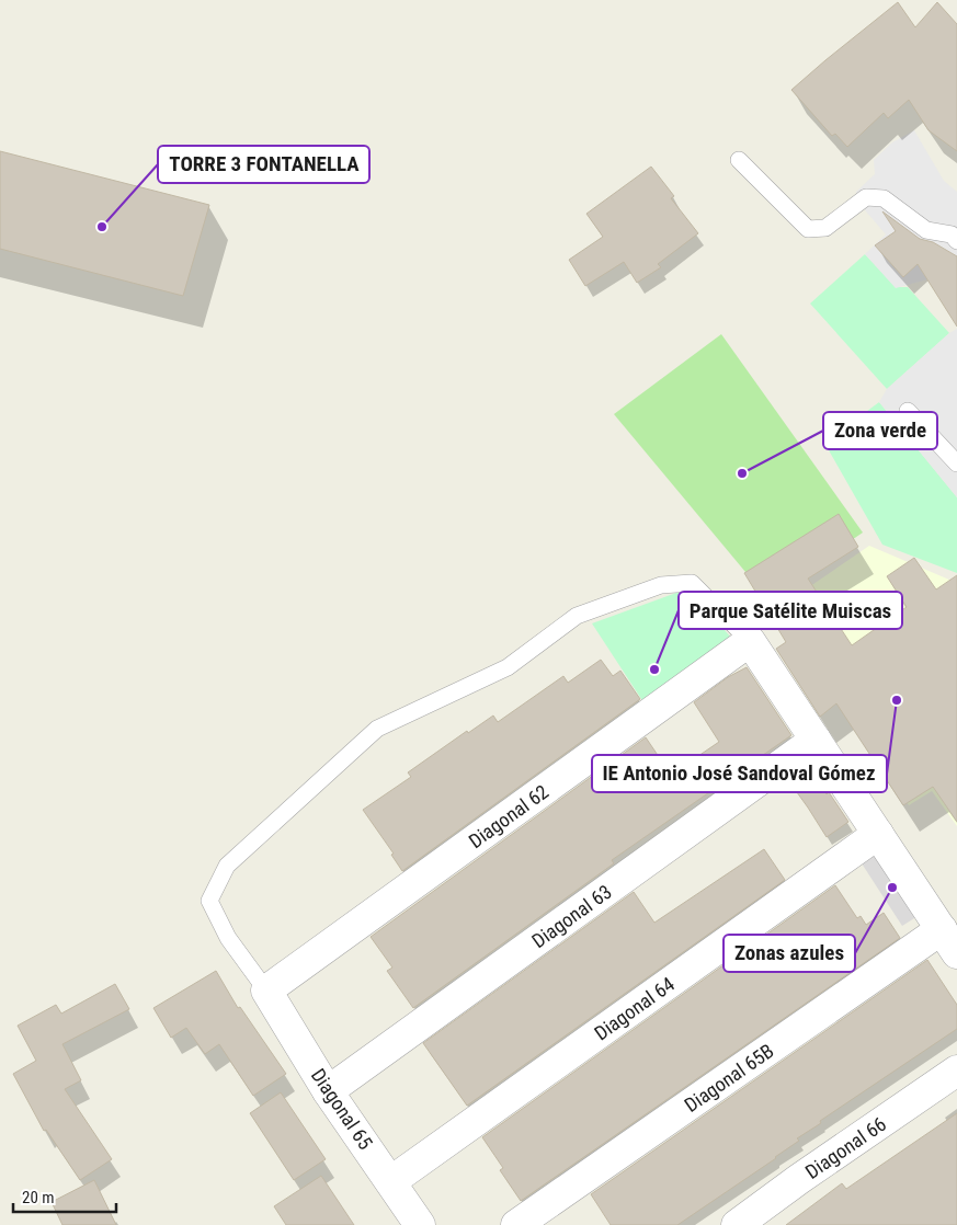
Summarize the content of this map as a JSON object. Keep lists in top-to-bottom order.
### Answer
{
  "streets": {
    "street": [
      "Diagonal 62",
      "Diagonal 63",
      "Diagonal 64",
      "Diagonal 65B",
      "Diagonal 65",
      "Diagonal 66"
    ]
  },
  "crossings": [
    ["Diagonal 62", "Diagonal 65"],
    ["Diagonal 63", "Diagonal 65"],
    ["Diagonal 64", "Diagonal 65"]
  ],
  "places": [
    "TORRE 3 FONTANELLA",
    "Zona verde",
    "Parque Satélite Muiscas",
    "IE Antonio José Sandoval Gómez",
    "Zonas azules"
  ],
  "scale_bar": "20 m"
}
